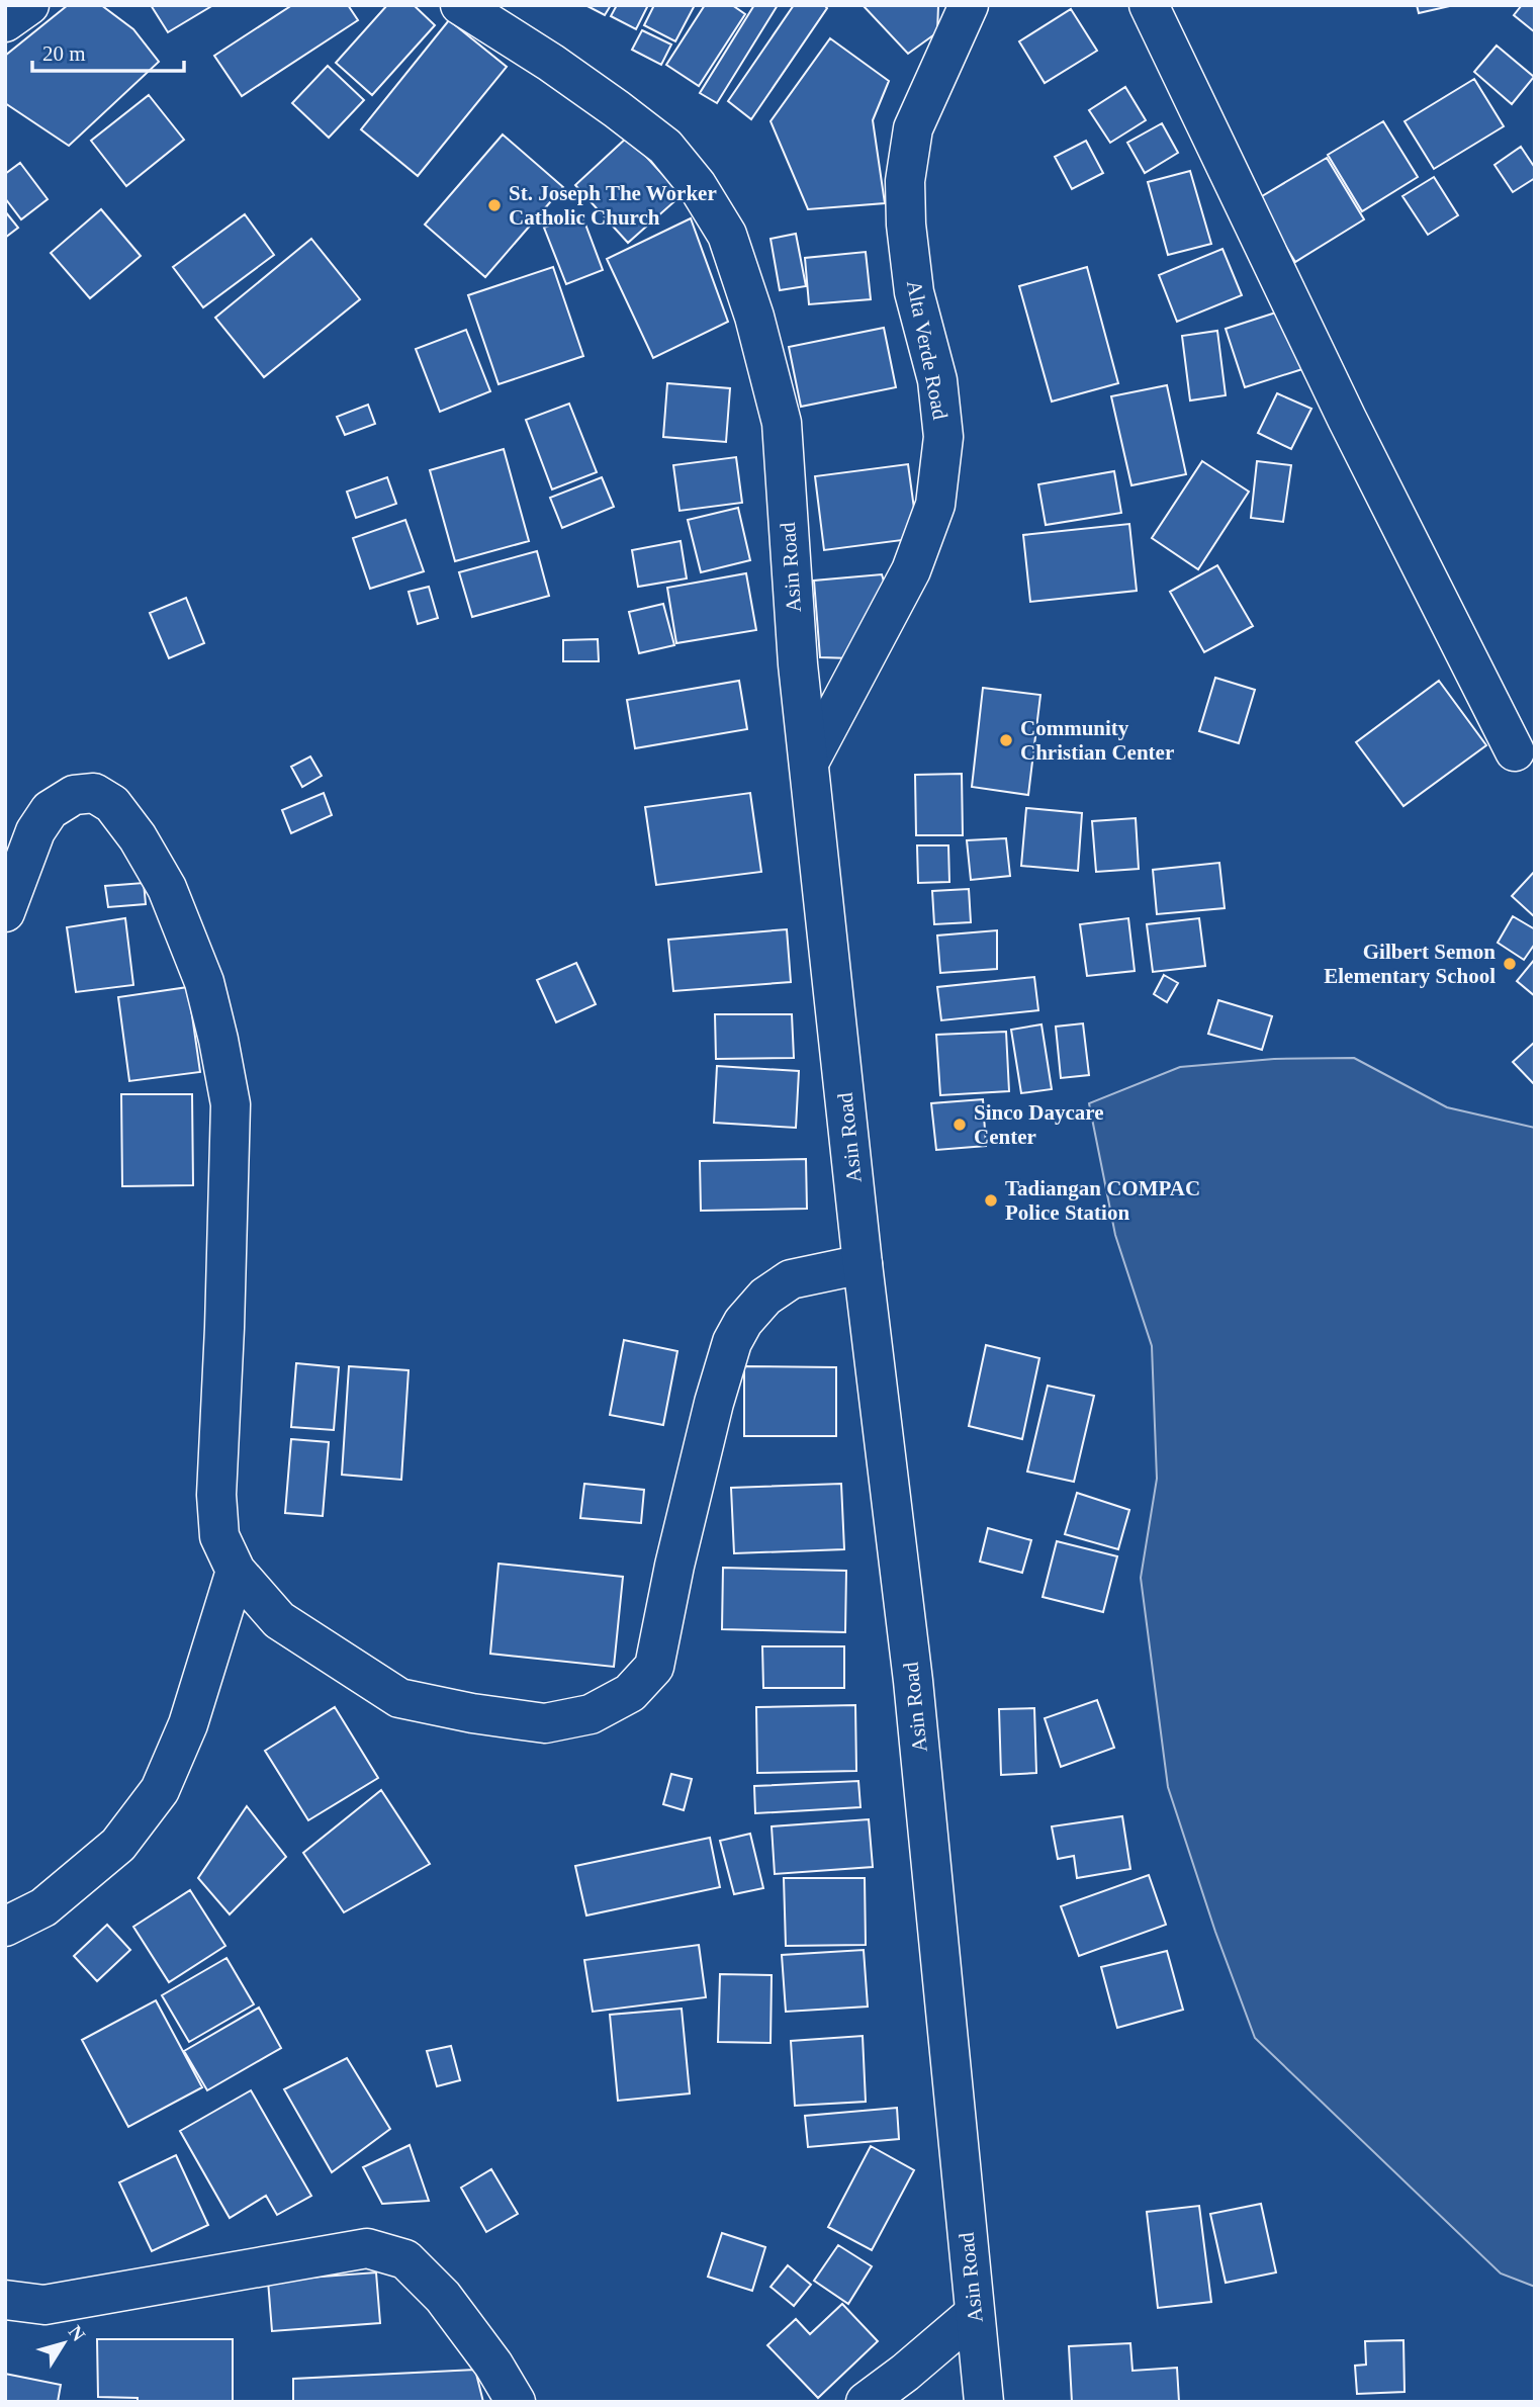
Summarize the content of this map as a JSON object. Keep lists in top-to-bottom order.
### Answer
{
  "streets": {
    "street": ["Alta Verde Road", "Asin Road"]
  },
  "crossings": [
    ["Alta Verde Road", "Asin Road"]
  ],
  "places": [
    "St. Joseph The Worker Catholic Church",
    "Community Christian Center",
    "Gilbert Semon Elementary School",
    "Sinco Daycare Center",
    "Tadiangan COMPAC Police Station"
  ],
  "scale_bar": "20 m",
  "north": "top right"
}
